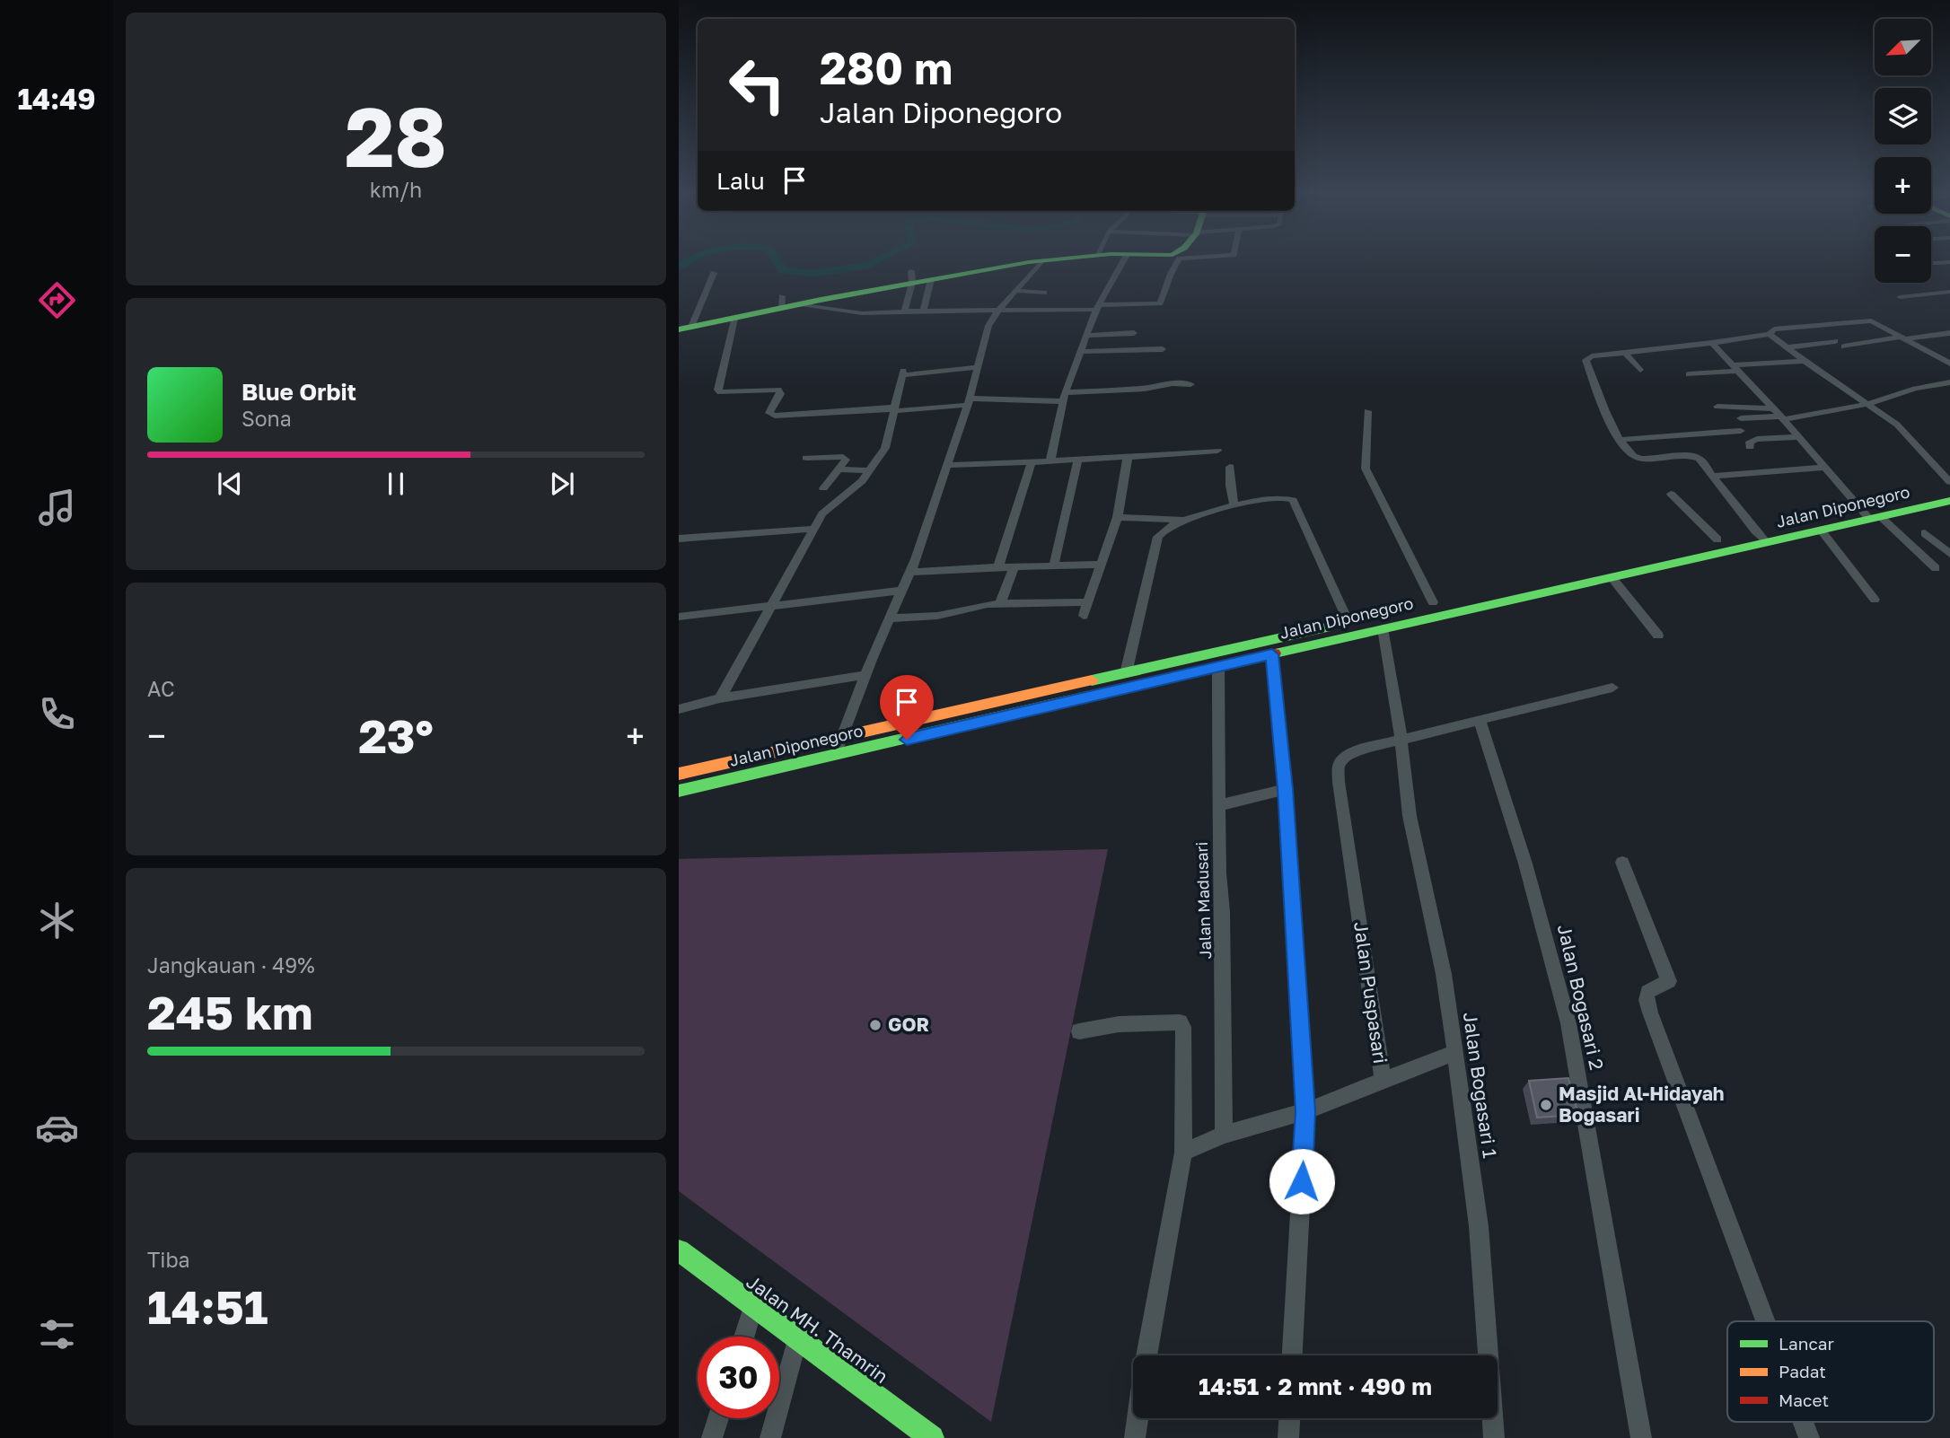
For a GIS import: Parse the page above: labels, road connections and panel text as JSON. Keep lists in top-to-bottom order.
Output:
{
  "streets": {
    "main road": ["Jalan Diponegoro", "Jalan MH. Thamrin"],
    "street": [
      "Jalan Madusari",
      "Jalan Puspasari",
      "Jalan Bogasari 2",
      "Jalan Bogasari 1"
    ]
  },
  "crossings": [
    ["Jalan Diponegoro", "Jalan Madusari"],
    ["Jalan Diponegoro", "Jalan Bogasari 1"],
    ["Jalan Madusari", "Jalan Puspasari"],
    ["Jalan Puspasari", "Jalan Bogasari 1"]
  ],
  "places": ["GOR", "Masjid Al-Hidayah Bogasari"],
  "legend": ["Lancar", "Padat", "Macet"],
  "north": "bottom left",
  "page": {
    "tabs": "14:49",
    "tile": [
      ["28", "km/h"],
      "AC",
      ["Jangkauan · 49%", "245 km"],
      ["Tiba", "14:51"]
    ],
    "map_buttons": ["+", "−"],
    "turn": ["280 m", "Jalan Diponegoro"],
    "then": "Lalu",
    "song": ["Blue Orbit", "Sona"],
    "heat": ["−", "23°", "+"],
    "limit": "30",
    "trip": "14:51 · 2 mnt · 490 m"
  }
}
